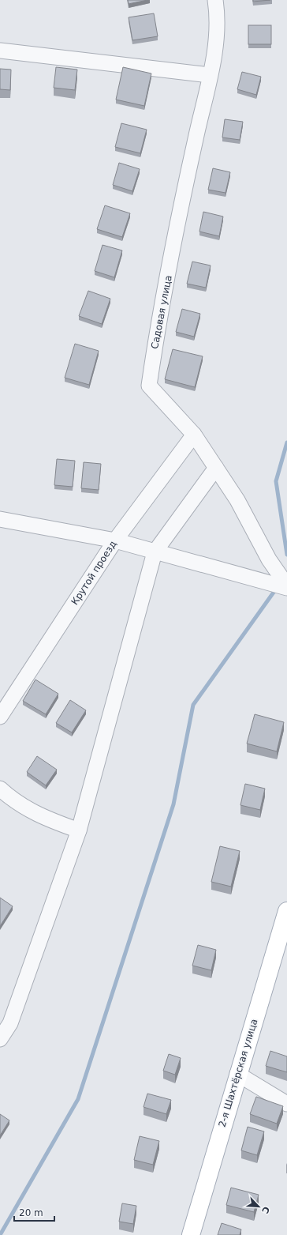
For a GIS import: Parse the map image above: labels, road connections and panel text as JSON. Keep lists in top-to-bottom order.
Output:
{
  "streets": {
    "main road": ["2-я Шахтёрская улица"],
    "street": ["Садовая улица", "Крутой проезд"]
  },
  "crossings": [
    ["Садовая улица", "Крутой проезд"]
  ],
  "scale_bar": "20 m",
  "north": "bottom right"
}
